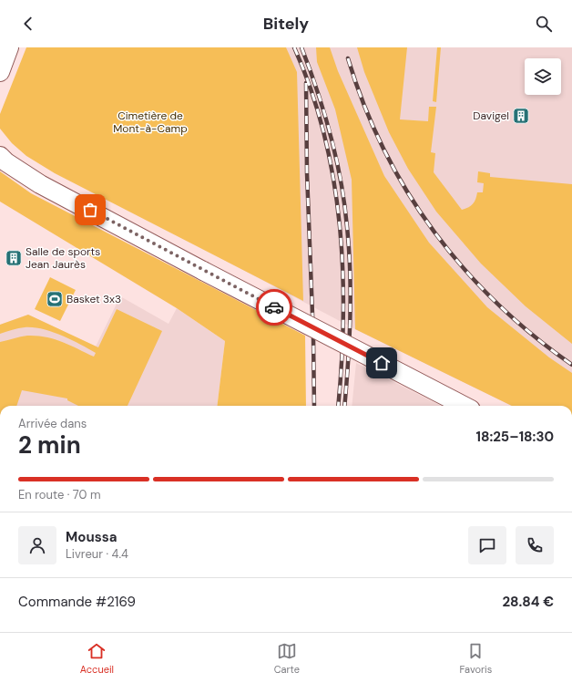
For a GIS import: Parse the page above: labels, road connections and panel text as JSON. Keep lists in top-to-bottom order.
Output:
{
  "parks": ["Cimetière de Mont-à-Camp"],
  "places": {
    "building": ["Davigel", "Salle de sports Jean Jaurès"],
    "sports": ["Basket 3x3"]
  },
  "page": {
    "header": "Bitely",
    "heading": ["2 min", "Arrivée dans", "18:25–18:30"],
    "panel": [
      "Moussa",
      "Livreur · 4.4",
      "Commande #2169",
      "28.84 €"
    ],
    "bar": "En route · 70 m",
    "tabs": ["Accueil", "Carte", "Favoris"]
  }
}
